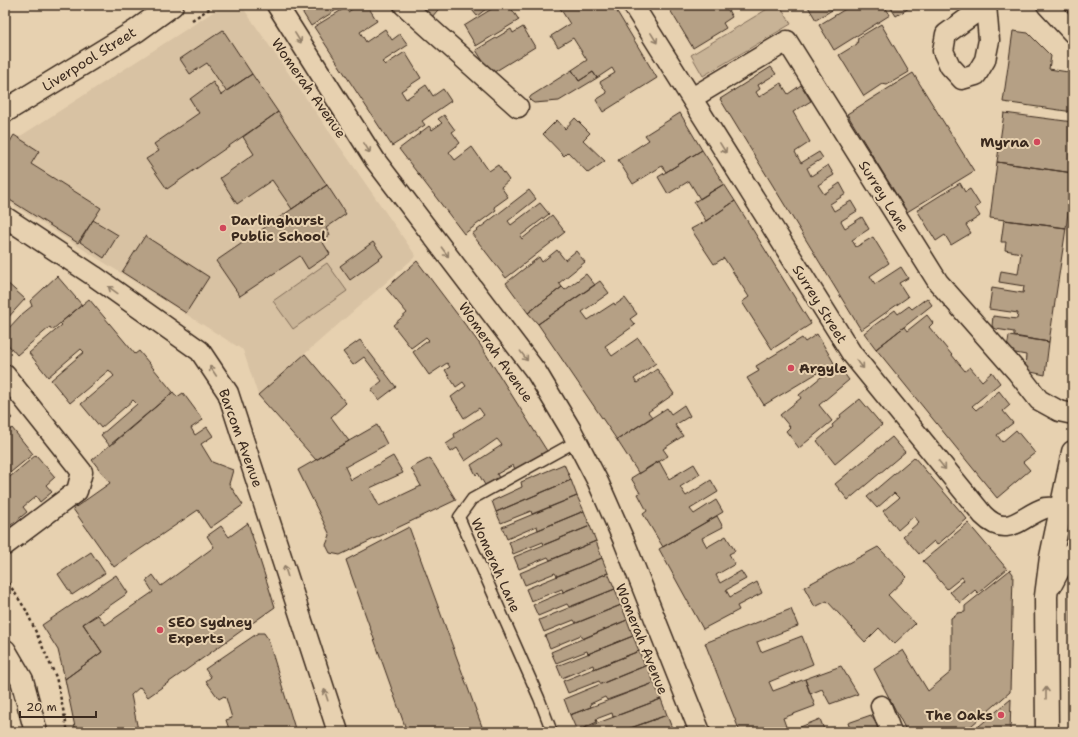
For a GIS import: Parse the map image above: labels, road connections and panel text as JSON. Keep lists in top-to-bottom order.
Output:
{
  "streets": {
    "main road": ["Liverpool Street"],
    "street": [
      "Womerah Avenue",
      "Surrey Lane",
      "Surrey Street",
      "Barcom Avenue"
    ],
    "lane": ["Womerah Lane"]
  },
  "crossings": [
    ["Womerah Avenue", "Womerah Lane"],
    ["Surrey Lane", "Surrey Street"]
  ],
  "one_way": ["Womerah Avenue", "Surrey Street", "Barcom Avenue"],
  "places": [
    "Myrna",
    "Darlinghurst Public School",
    "Argyle",
    "SEO Sydney Experts",
    "The Oaks"
  ],
  "scale_bar": "20 m"
}
